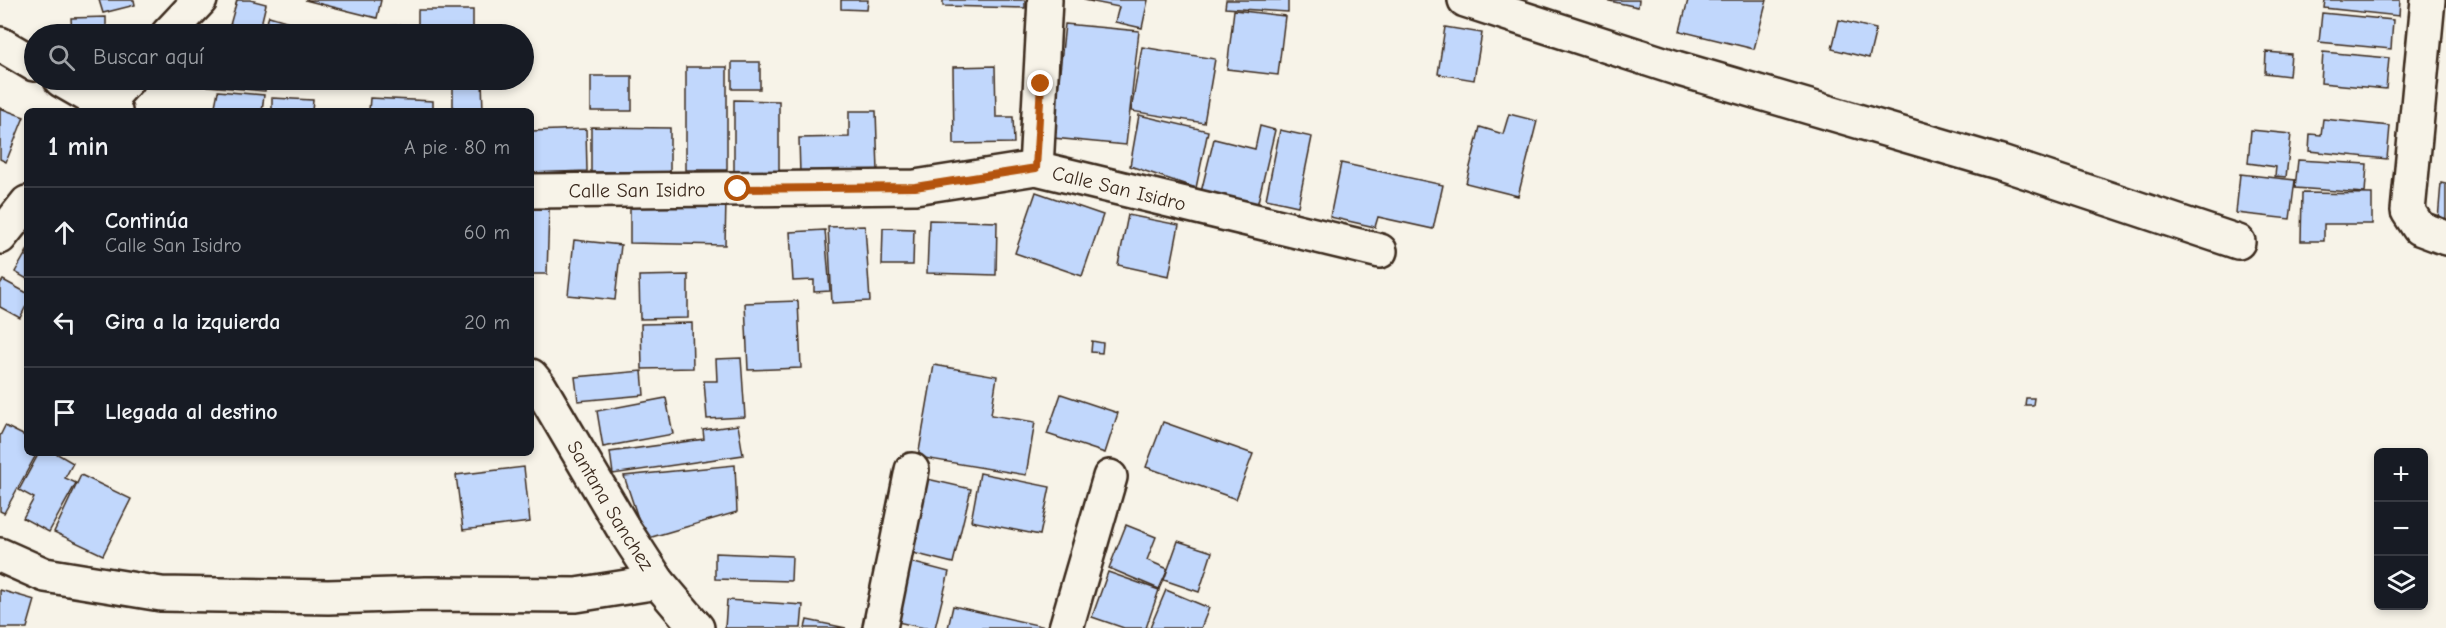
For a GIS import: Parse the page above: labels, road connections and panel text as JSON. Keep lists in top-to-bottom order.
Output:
{
  "streets": {
    "street": ["Calle San Isidro", "Santana Sanchez"]
  },
  "page": {
    "search": "Buscar aquí",
    "heading": ["1 min", "A pie · 80 m"],
    "list": [
      ["Continúa", "Calle San Isidro", "60 m"],
      ["Gira a la izquierda", "20 m"],
      "Llegada al destino"
    ],
    "map_buttons": ["+", "−"]
  }
}
